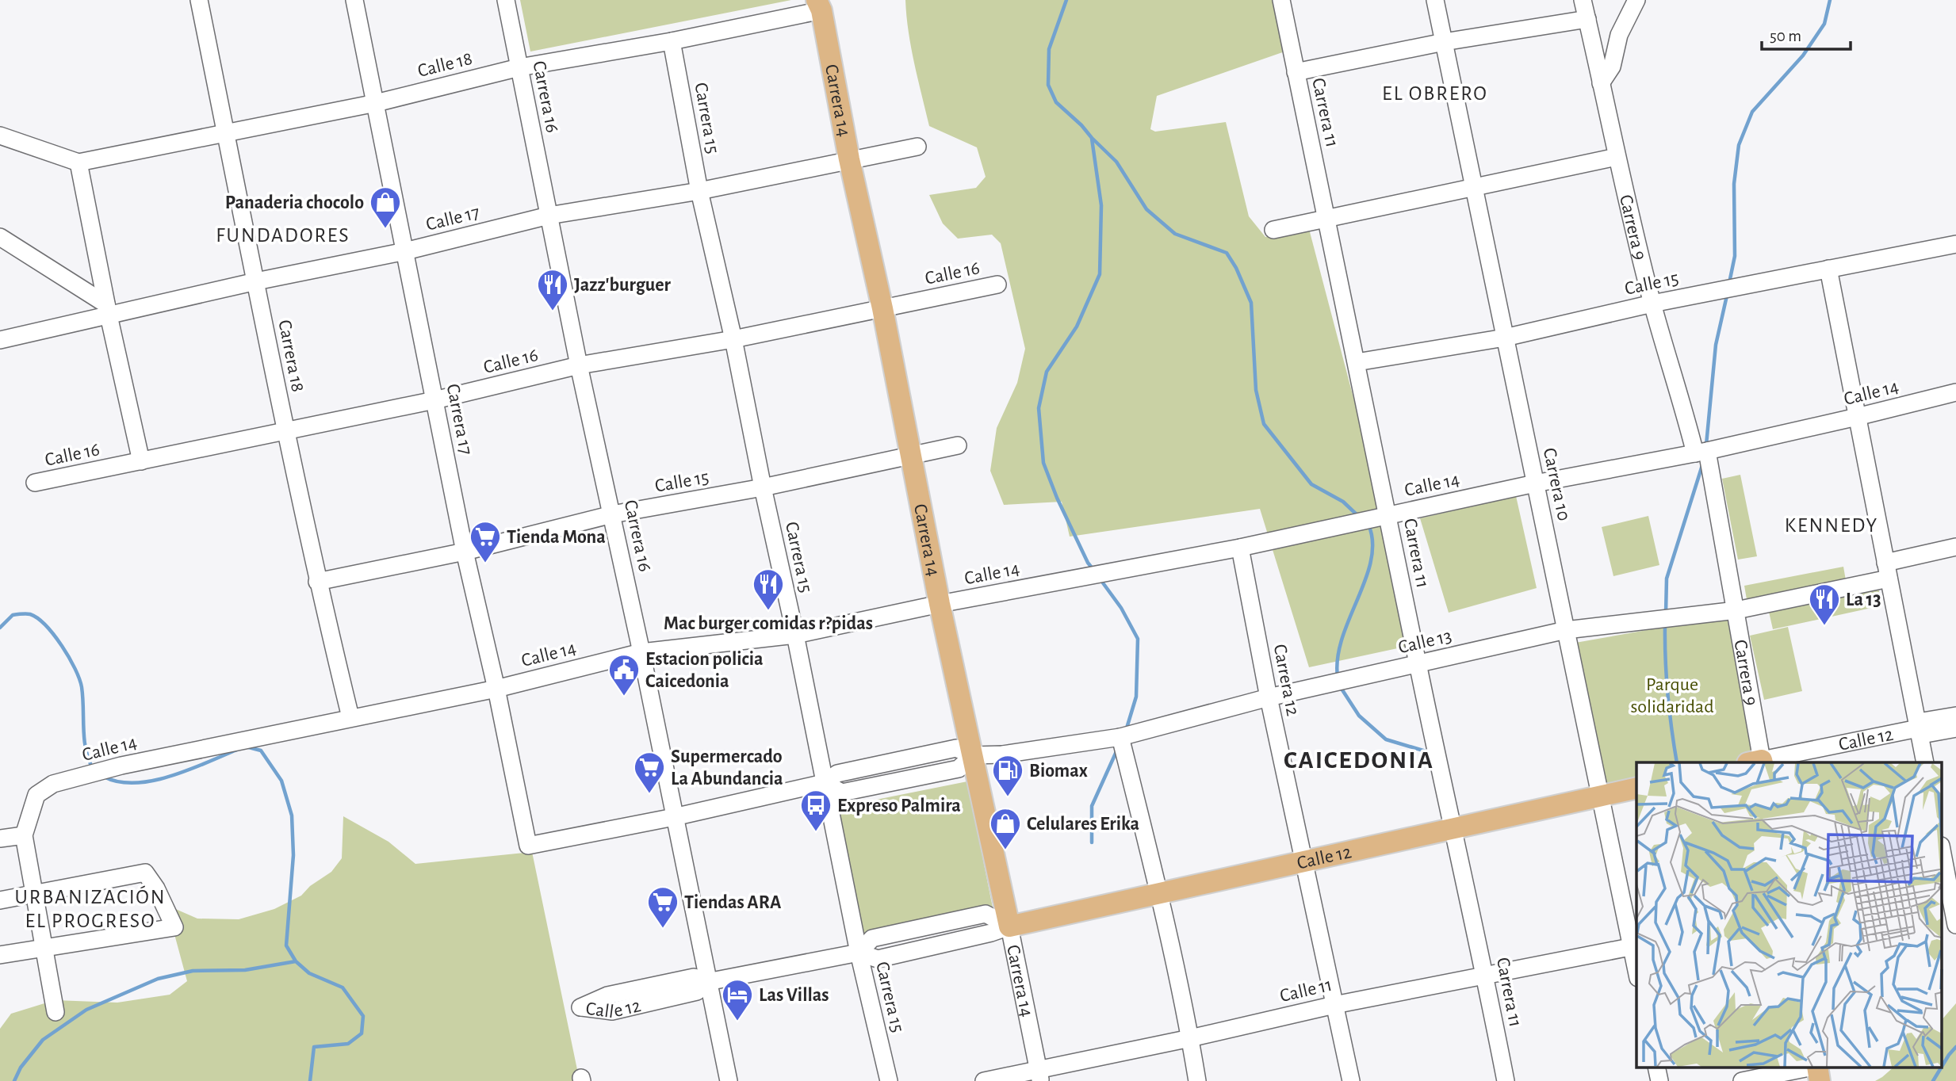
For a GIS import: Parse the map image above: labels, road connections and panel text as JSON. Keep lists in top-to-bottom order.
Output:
{
  "streets": {
    "main road": ["Carrera 14", "Calle 12"],
    "street": [
      "Calle 18",
      "Carrera 16",
      "Carrera 11",
      "Carrera 15",
      "Calle 17",
      "Carrera 9",
      "Calle 16",
      "Calle 15",
      "Carrera 18",
      "Calle 14",
      "Carrera 17",
      "Carrera 10",
      "Calle 13",
      "Carrera 12",
      "Calle 11"
    ]
  },
  "crossings": [
    ["Calle 18", "Carrera 16"],
    ["Calle 18", "Carrera 14"],
    ["Calle 18", "Carrera 15"],
    ["Calle 18", "Carrera 18"],
    ["Calle 18", "Carrera 17"],
    ["Carrera 16", "Calle 17"],
    ["Carrera 16", "Calle 16"],
    ["Carrera 16", "Calle 15"],
    ["Carrera 16", "Calle 14"],
    ["Carrera 16", "Calle 13"],
    ["Carrera 16", "Calle 12"],
    ["Carrera 14", "Calle 17"],
    ["Carrera 14", "Calle 16"],
    ["Carrera 14", "Calle 15"],
    ["Carrera 14", "Calle 14"],
    ["Carrera 14", "Calle 13"],
    ["Carrera 14", "Calle 12"],
    ["Carrera 14", "Calle 11"],
    ["Carrera 11", "Calle 15"],
    ["Carrera 11", "Calle 14"],
    ["Carrera 11", "Calle 13"],
    ["Carrera 11", "Calle 12"],
    ["Carrera 11", "Calle 11"],
    ["Carrera 15", "Calle 17"],
    ["Carrera 15", "Calle 16"],
    ["Carrera 15", "Calle 15"],
    ["Carrera 15", "Calle 14"],
    ["Carrera 15", "Calle 13"],
    ["Carrera 15", "Calle 12"],
    ["Calle 17", "Carrera 18"],
    ["Calle 17", "Carrera 17"],
    ["Carrera 9", "Calle 15"],
    ["Carrera 9", "Calle 14"],
    ["Carrera 9", "Calle 13"],
    ["Carrera 9", "Calle 12"],
    ["Calle 16", "Carrera 18"],
    ["Calle 16", "Carrera 17"],
    ["Calle 15", "Carrera 18"],
    ["Calle 15", "Carrera 17"],
    ["Calle 15", "Carrera 10"],
    ["Carrera 18", "Calle 14"],
    ["Calle 14", "Carrera 17"],
    ["Calle 14", "Carrera 10"],
    ["Calle 14", "Carrera 12"],
    ["Carrera 17", "Calle 13"],
    ["Carrera 10", "Calle 13"],
    ["Carrera 10", "Calle 12"],
    ["Carrera 10", "Calle 11"],
    ["Calle 13", "Carrera 12"],
    ["Carrera 12", "Calle 12"],
    ["Carrera 12", "Calle 11"]
  ],
  "districts": [
    "EL OBRERO",
    "FUNDADORES",
    "KENNEDY",
    "CAICEDONIA",
    "URBANIZACIÓN EL PROGRESO"
  ],
  "parks": ["Parque solidaridad"],
  "places": {
    "shop": ["Panaderia chocolo", "Celulares Erika"],
    "restaurant": ["Jazz'burguer", "Mac burger comidas r?pidas", "La 13"],
    "supermarket": ["Tienda Mona", "Supermercado La Abundancia", "Tiendas ARA"],
    "public building": ["Estacion policia Caicedonia"],
    "fuel station": ["Biomax"],
    "bus stop": ["Expreso Palmira"],
    "hotel": ["Las Villas"]
  },
  "scale_bar": "50 m"
}
